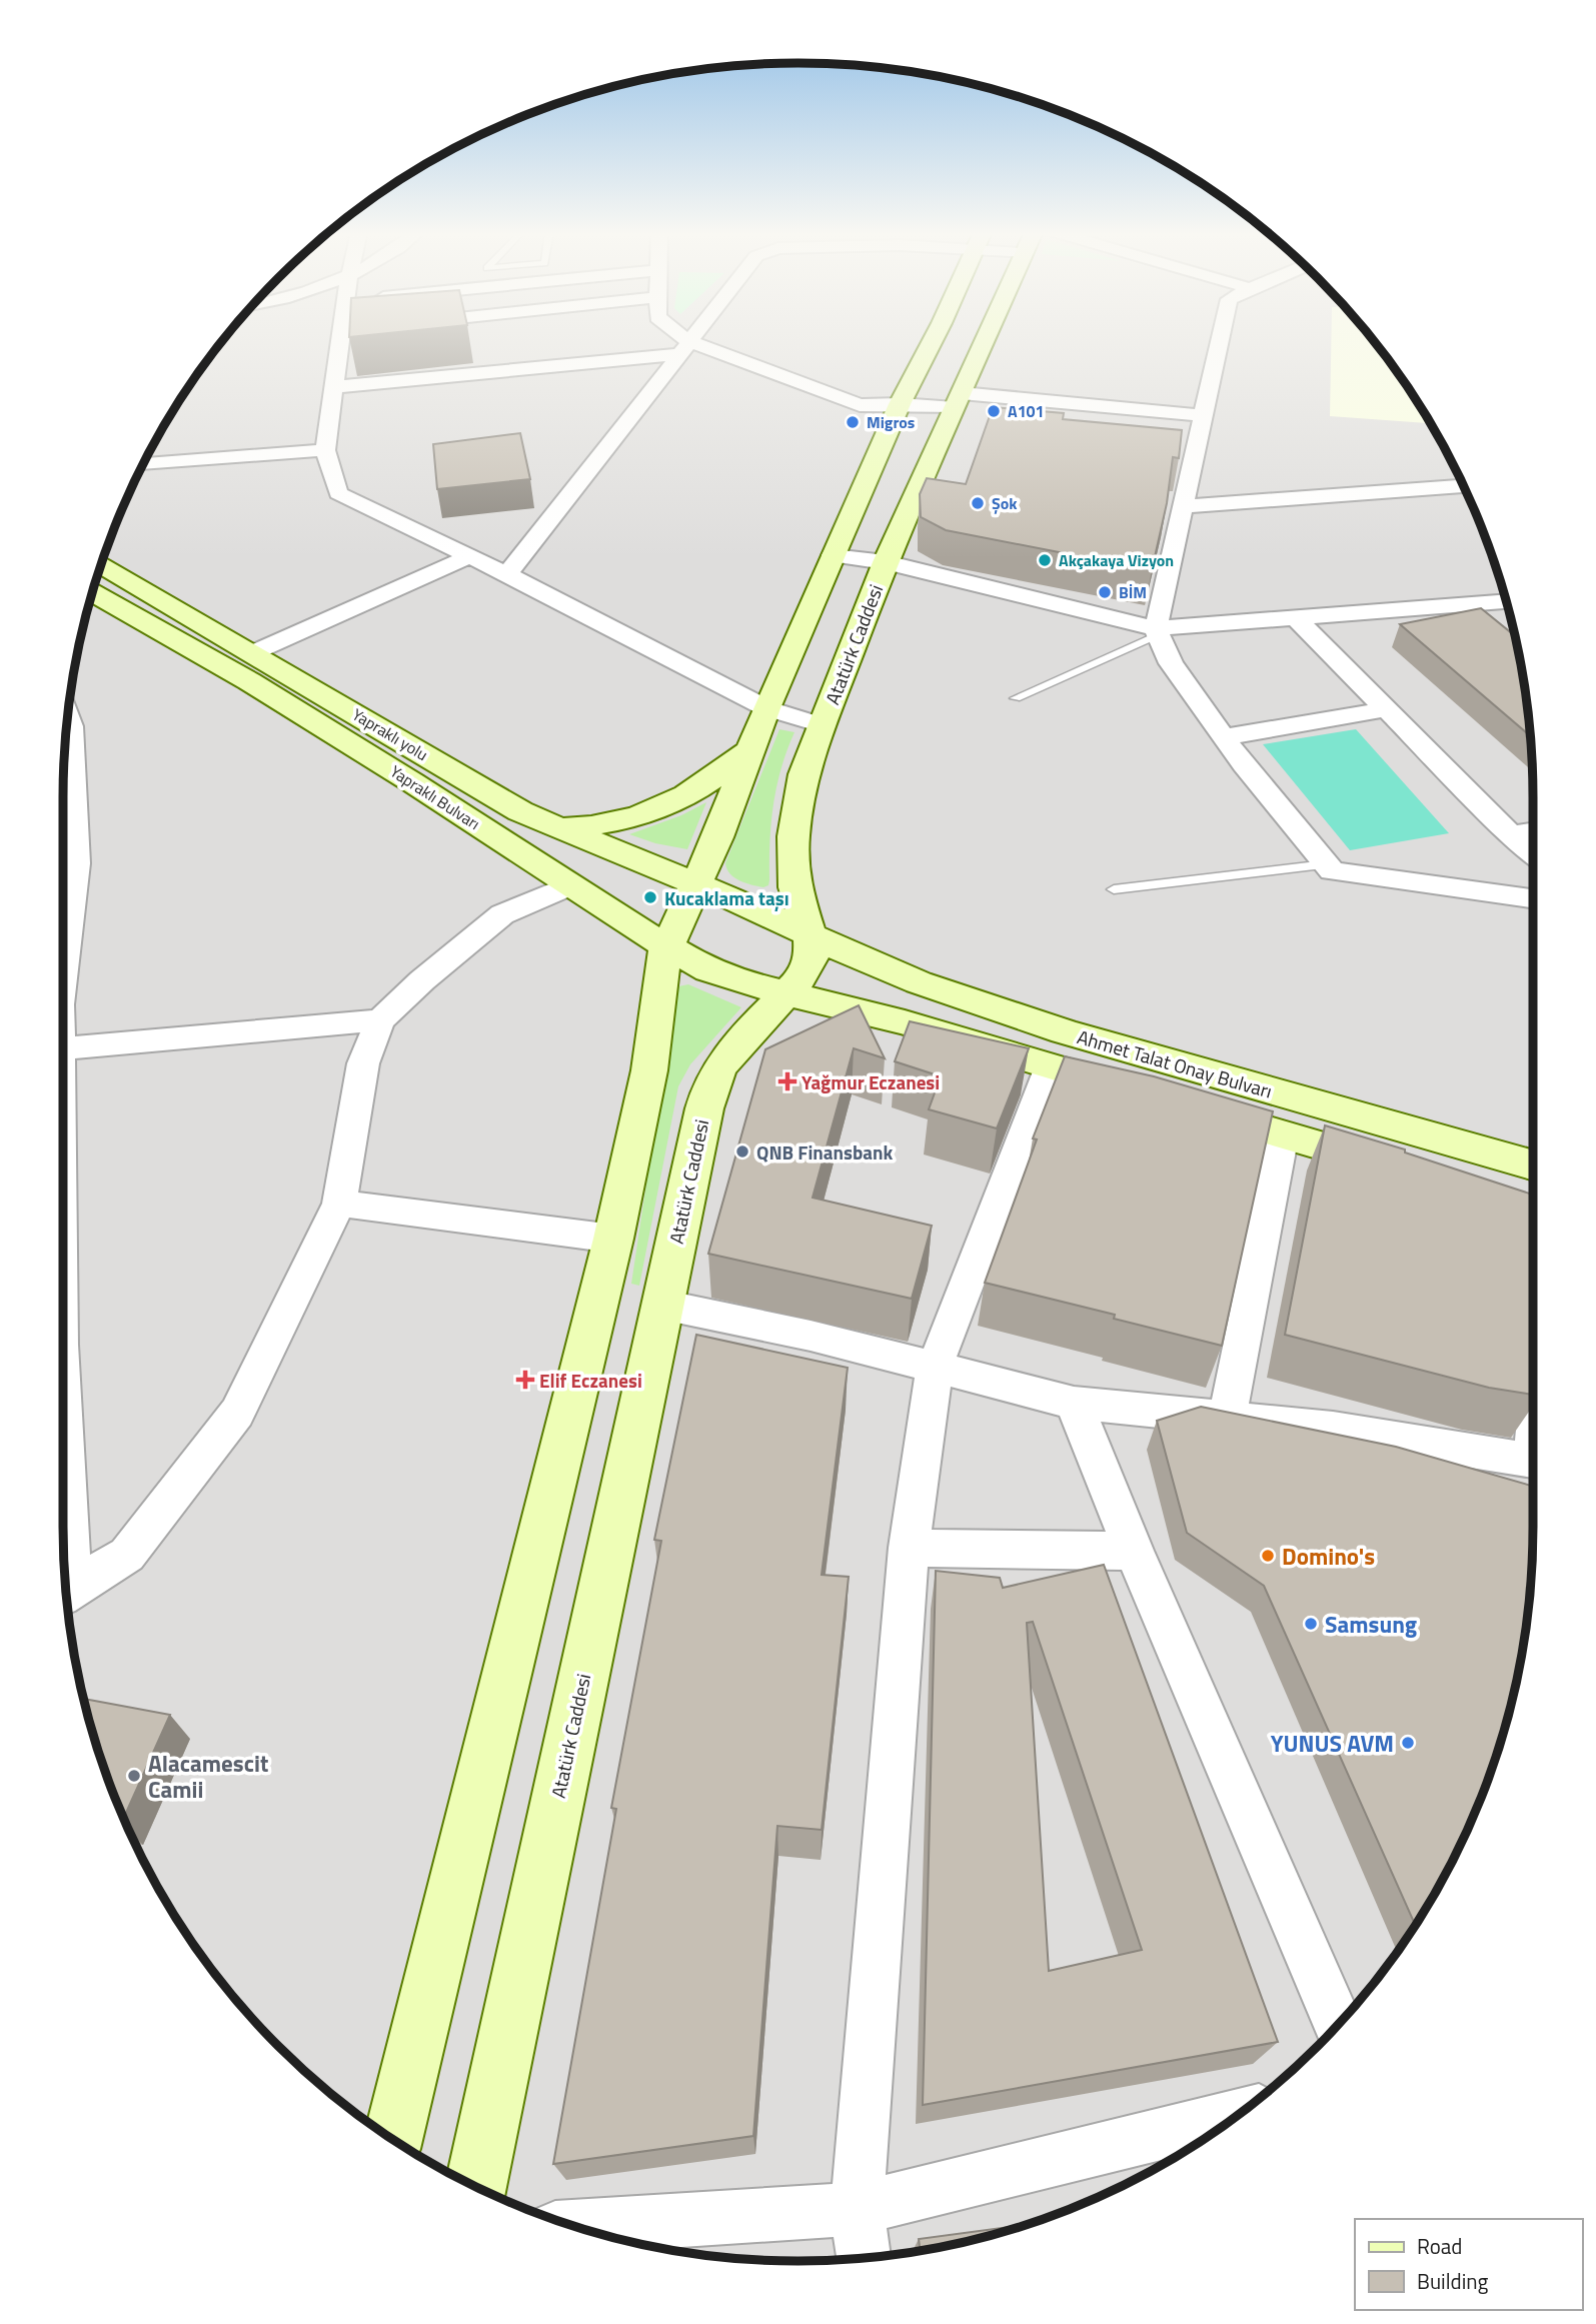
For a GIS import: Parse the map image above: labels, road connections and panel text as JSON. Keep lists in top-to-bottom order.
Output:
{
  "streets": {
    "main road": [
      "Atatürk Caddesi",
      "Yapraklı yolu",
      "Yapraklı Bulvarı",
      "Ahmet Talat Onay Bulvarı"
    ]
  },
  "crossings": [
    ["Atatürk Caddesi", "Yapraklı Bulvarı"],
    ["Atatürk Caddesi", "Ahmet Talat Onay Bulvarı"],
    ["Yapraklı Bulvarı", "Ahmet Talat Onay Bulvarı"]
  ],
  "places": {
    "other": [
      "A101",
      "Migros",
      "Şok",
      "Akçakaya Vizyon",
      "BİM",
      "Kucaklama taşı",
      "QNB Finansbank",
      "Domino's",
      "Samsung",
      "YUNUS AVM",
      "Alacamescit Camii"
    ],
    "health": ["Yağmur Eczanesi", "Elif Eczanesi"]
  },
  "legend": ["Road", "Building"]
}
